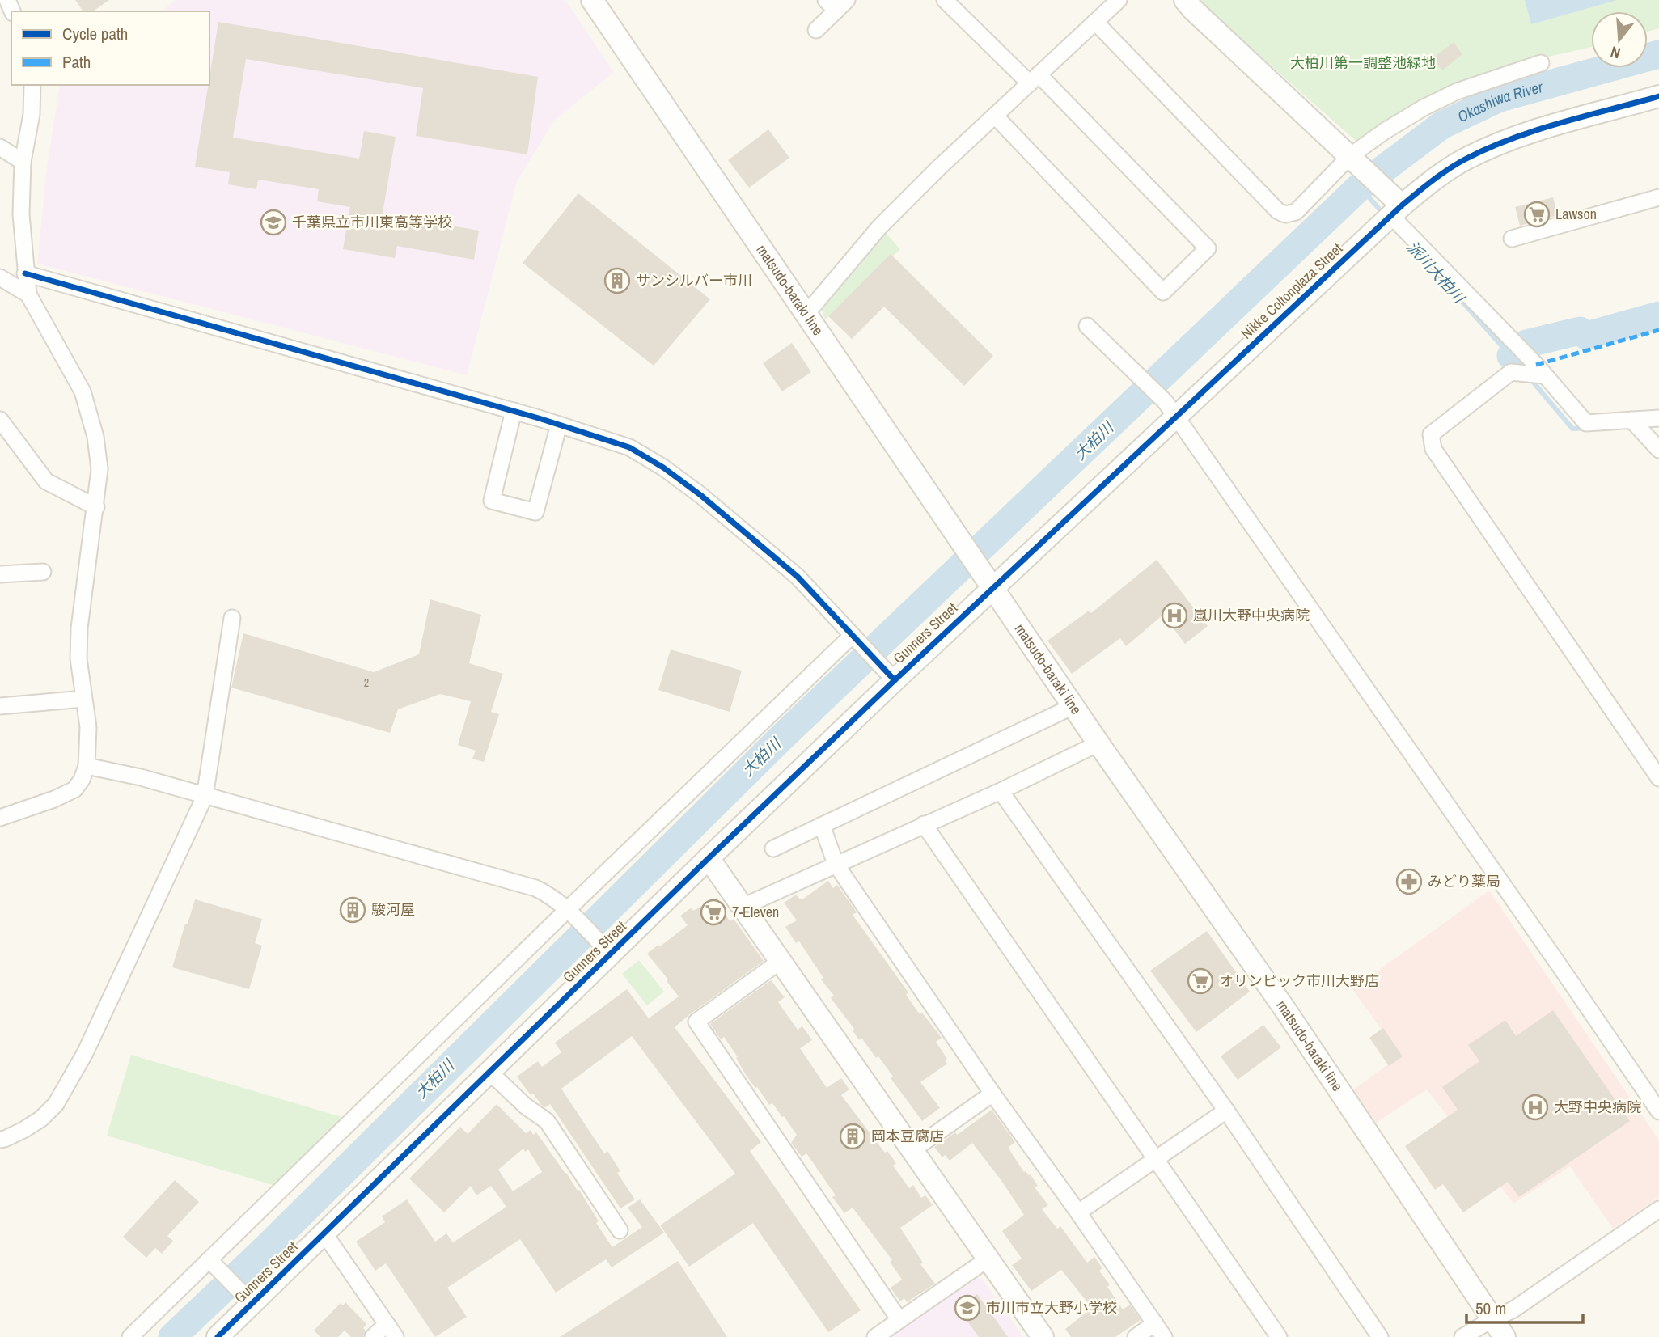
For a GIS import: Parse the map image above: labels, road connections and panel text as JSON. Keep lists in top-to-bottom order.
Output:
{
  "streets": {
    "street": ["matsudo-baraki line", "Nikke Coltonplaza Street", "Gunners Street"]
  },
  "crossings": [
    ["matsudo-baraki line", "Nikke Coltonplaza Street"],
    ["matsudo-baraki line", "Gunners Street"],
    ["Nikke Coltonplaza Street", "Gunners Street"]
  ],
  "water": ["Okashiwa River", "派川大柏川", "大柏川"],
  "parks": ["大柏川第一調整池緑地"],
  "places": {
    "supermarket": ["Lawson", "7-Eleven", "オリンピック市川大野店"],
    "school or university": ["千葉県立市川東高等学校", "市川市立大野小学校"],
    "building": ["サンシルバー市川", "駿河屋", "岡本豆腐店"],
    "hospital": ["嵐川大野中央病院", "大野中央病院"],
    "pharmacy": ["みどり薬局"]
  },
  "house_numbers": ["2"],
  "legend": ["Cycle path", "Path"],
  "scale_bar": "50 m",
  "north": "bottom"
}
